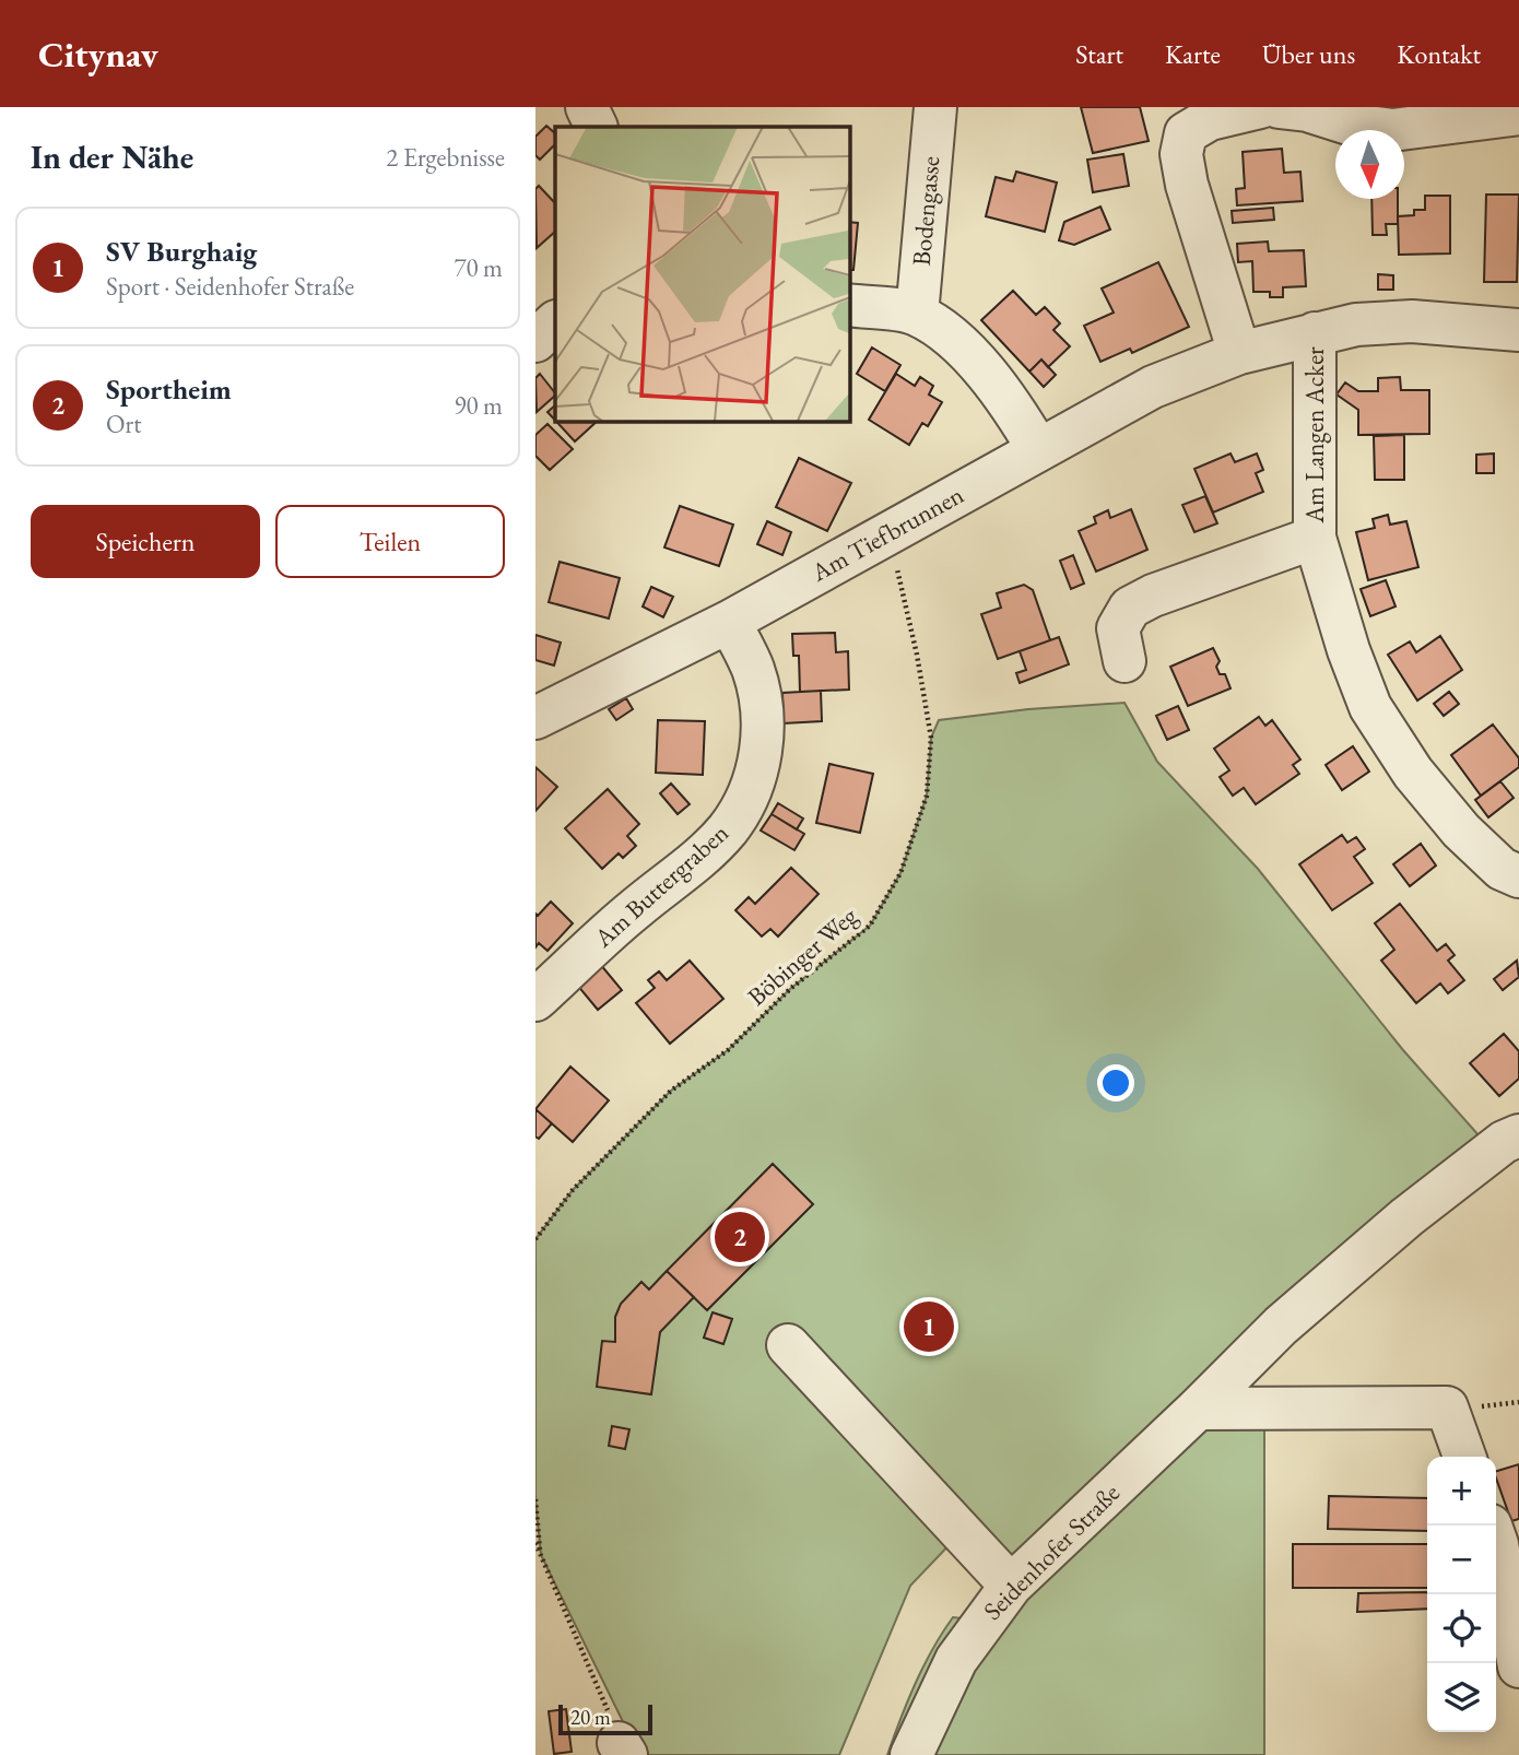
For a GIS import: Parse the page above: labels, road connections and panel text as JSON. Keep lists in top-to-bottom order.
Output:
{
  "streets": {
    "street": [
      "Bodengasse",
      "Am Langen Acker",
      "Am Tiefbrunnen",
      "Am Buttergraben",
      "Seidenhofer Straße"
    ],
    "path": ["Böbinger Weg"]
  },
  "crossings": [
    ["Am Langen Acker", "Am Tiefbrunnen"],
    ["Am Tiefbrunnen", "Am Buttergraben"],
    ["Am Tiefbrunnen", "Böbinger Weg"]
  ],
  "scale_bar": "20 m",
  "north": "bottom",
  "page": {
    "header": "Citynav",
    "nav": [
      "Start",
      "Karte",
      "Über uns",
      "Kontakt"
    ],
    "heading": ["In der Nähe", "2 Ergebnisse"],
    "list": [
      {
        "mark": "1",
        "name": "SV Burghaig",
        "note": "Sport · Seidenhofer Straße",
        "value": "70 m"
      },
      {
        "mark": "2",
        "name": "Sportheim",
        "note": "Ort",
        "value": "90 m"
      }
    ],
    "buttons": ["Speichern", "Teilen"],
    "pins": ["2", "1"],
    "map_buttons": ["+", "−"],
    "scale": "20 m"
  }
}
